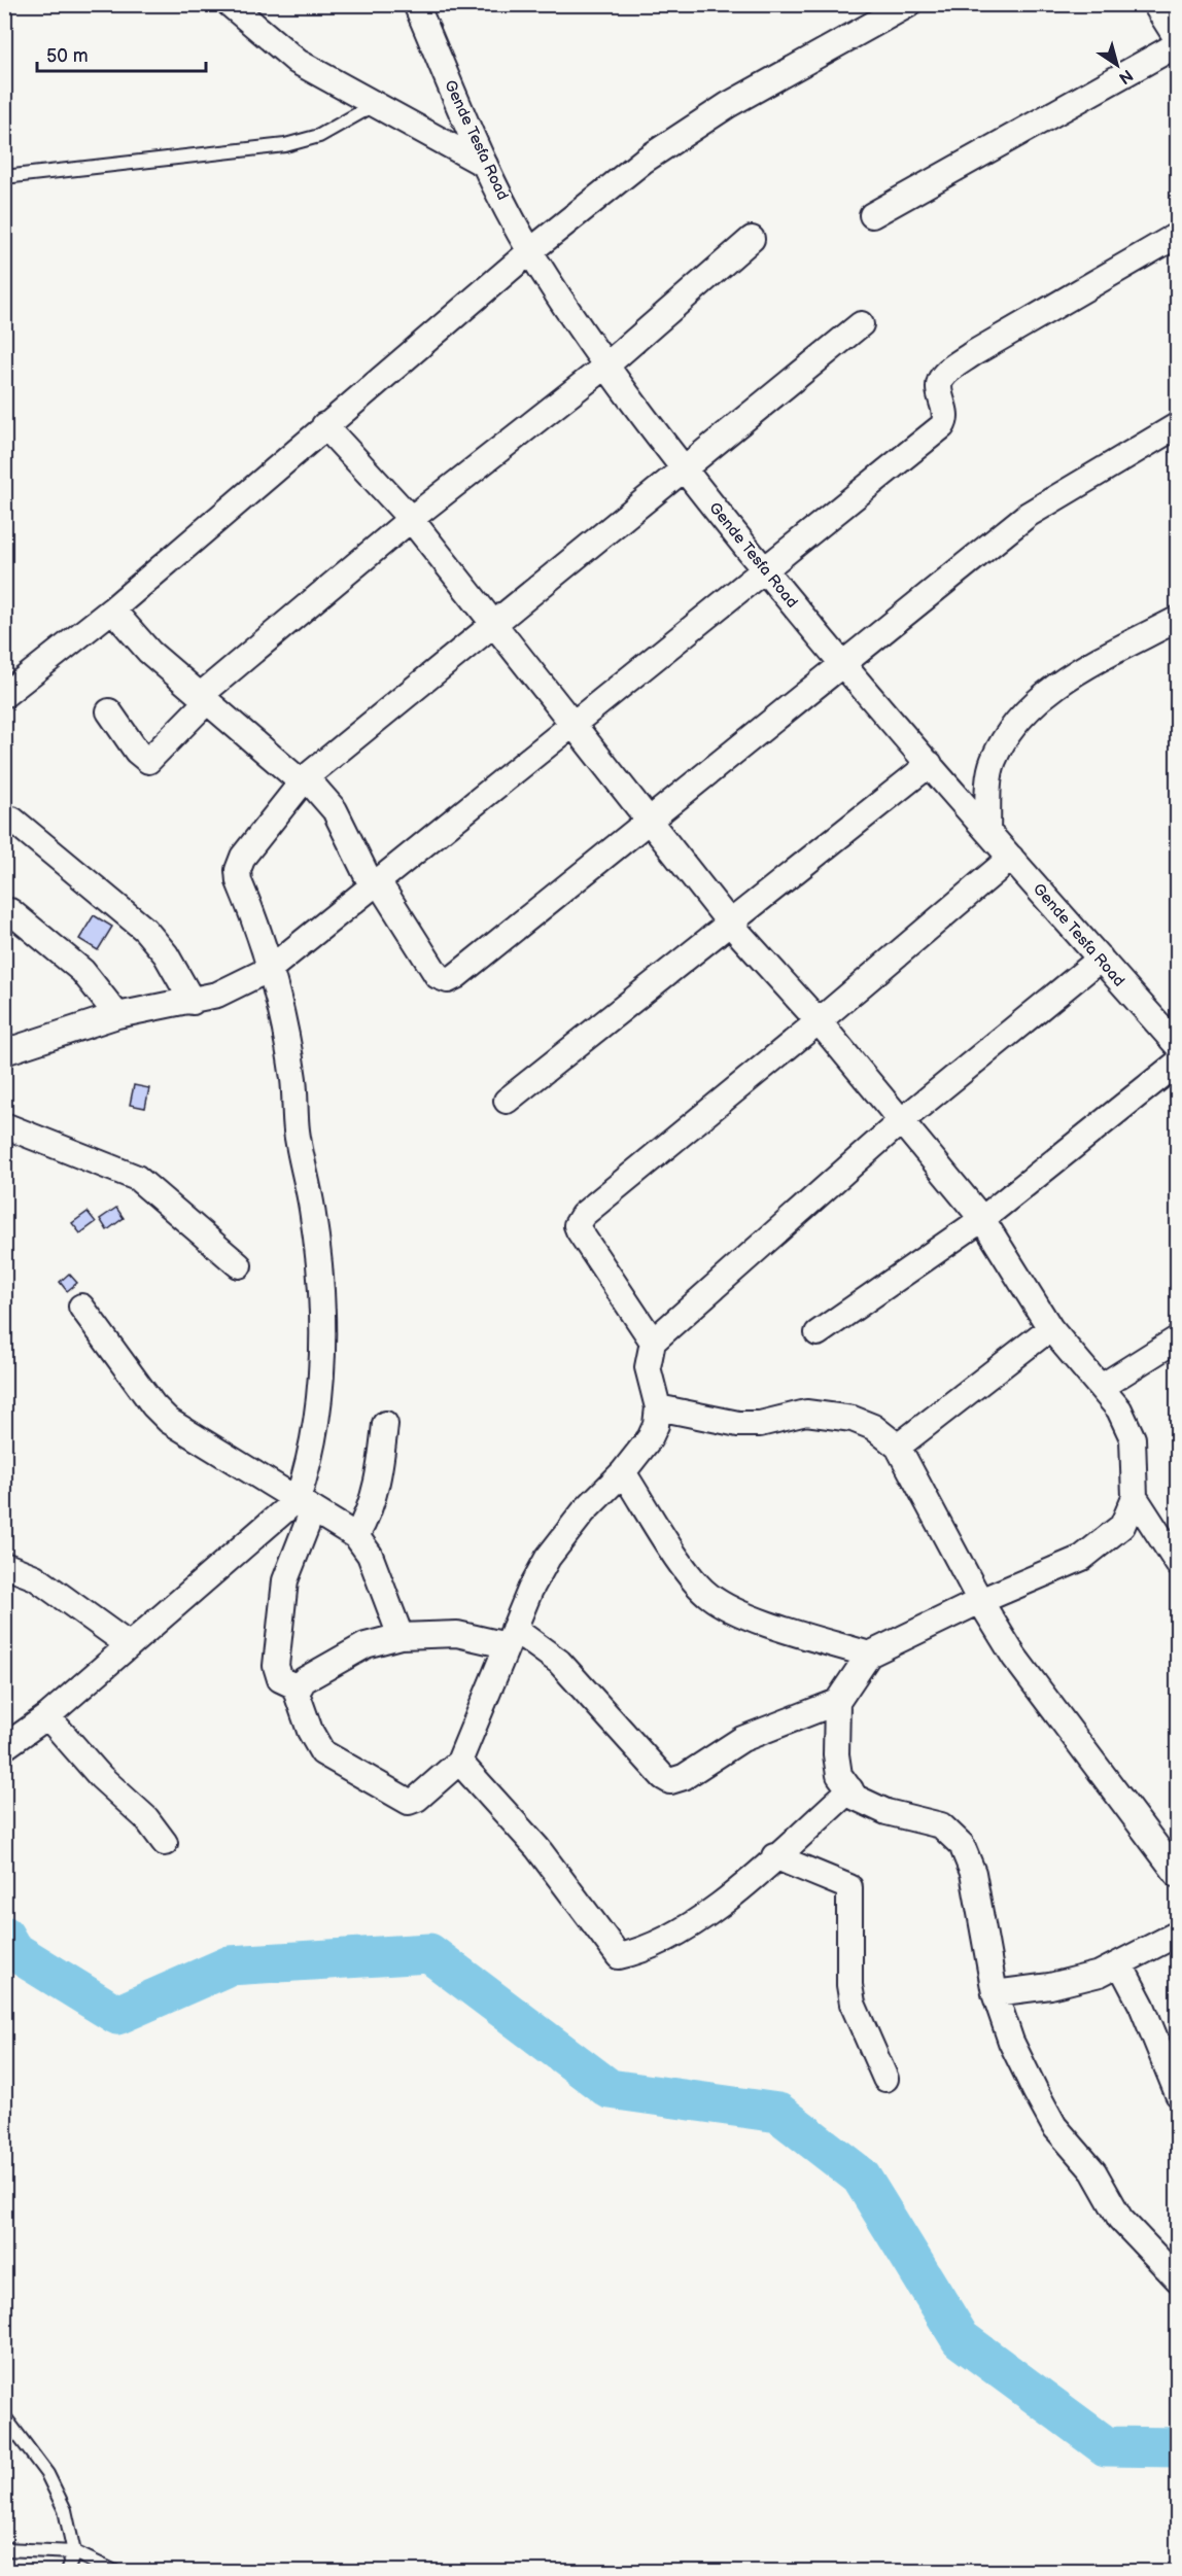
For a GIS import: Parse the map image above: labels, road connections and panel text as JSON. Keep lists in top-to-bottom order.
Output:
{
  "streets": {
    "street": ["Gende Tesfa Road"]
  },
  "scale_bar": "50 m",
  "north": "bottom right"
}
